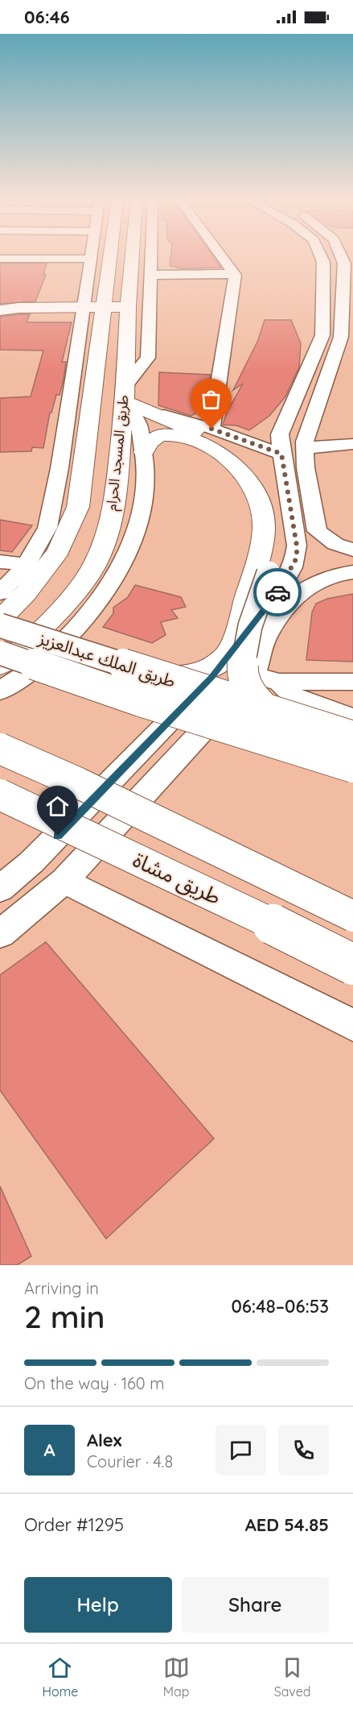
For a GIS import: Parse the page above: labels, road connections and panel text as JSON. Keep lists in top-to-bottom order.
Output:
{
  "streets": {
    "main road": ["طريق المسجد الحرام", "طريق الملك عبدالعزيز", "طريق مشاة"]
  },
  "page": {
    "status": "06:46",
    "heading": ["2 min", "Arriving in", "06:48–06:53"],
    "panel": [
      "Alex",
      "Courier · 4.8",
      "Order #1295",
      "AED 54.85"
    ],
    "bar": "On the way · 160 m",
    "round": "A",
    "buttons": ["Help", "Share"],
    "tabs": ["Home", "Map", "Saved"]
  }
}
